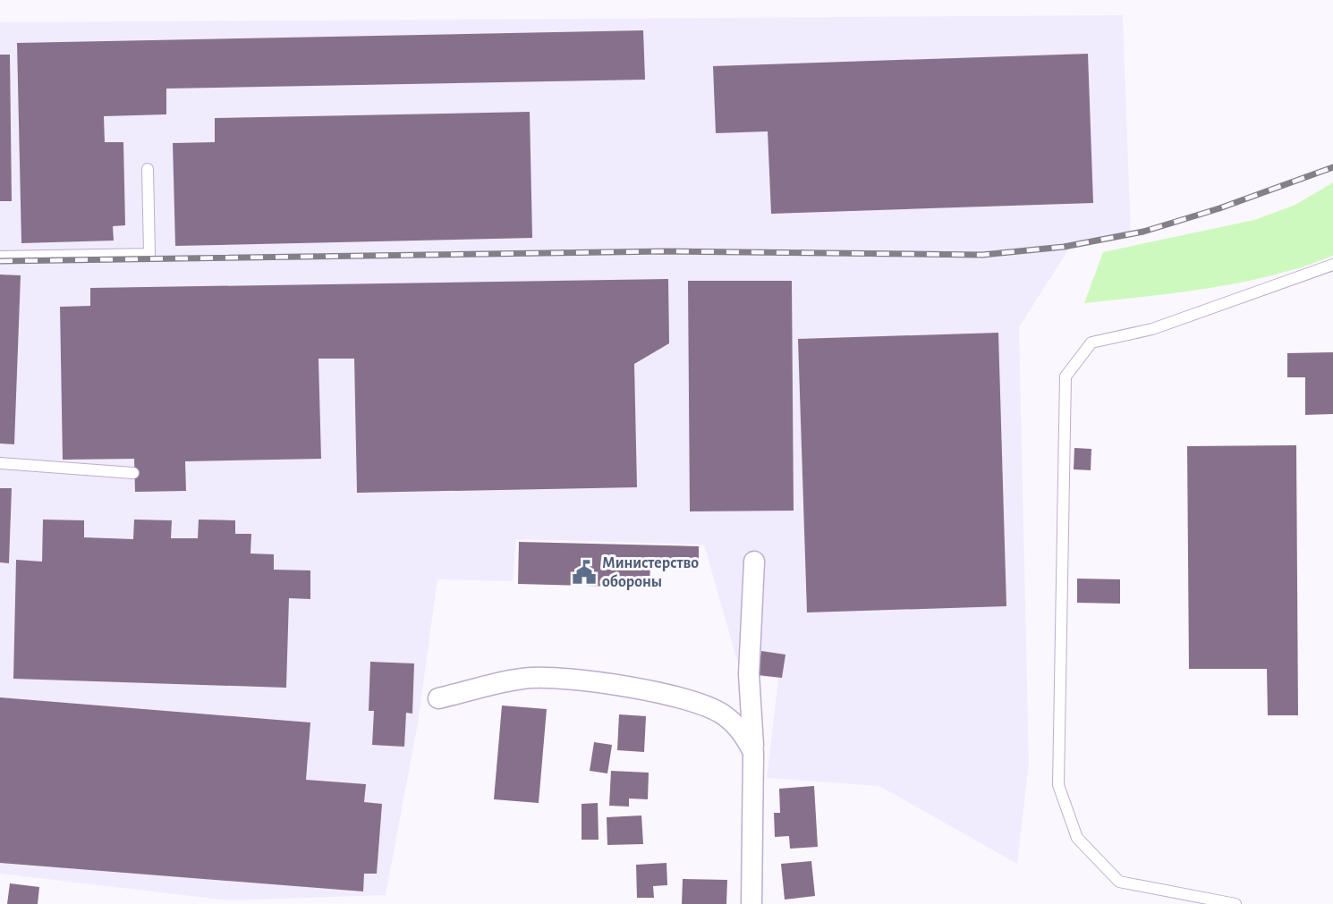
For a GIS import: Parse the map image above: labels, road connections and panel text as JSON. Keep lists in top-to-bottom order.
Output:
{
  "places": {
    "public building": ["Министерство обороны"]
  }
}
